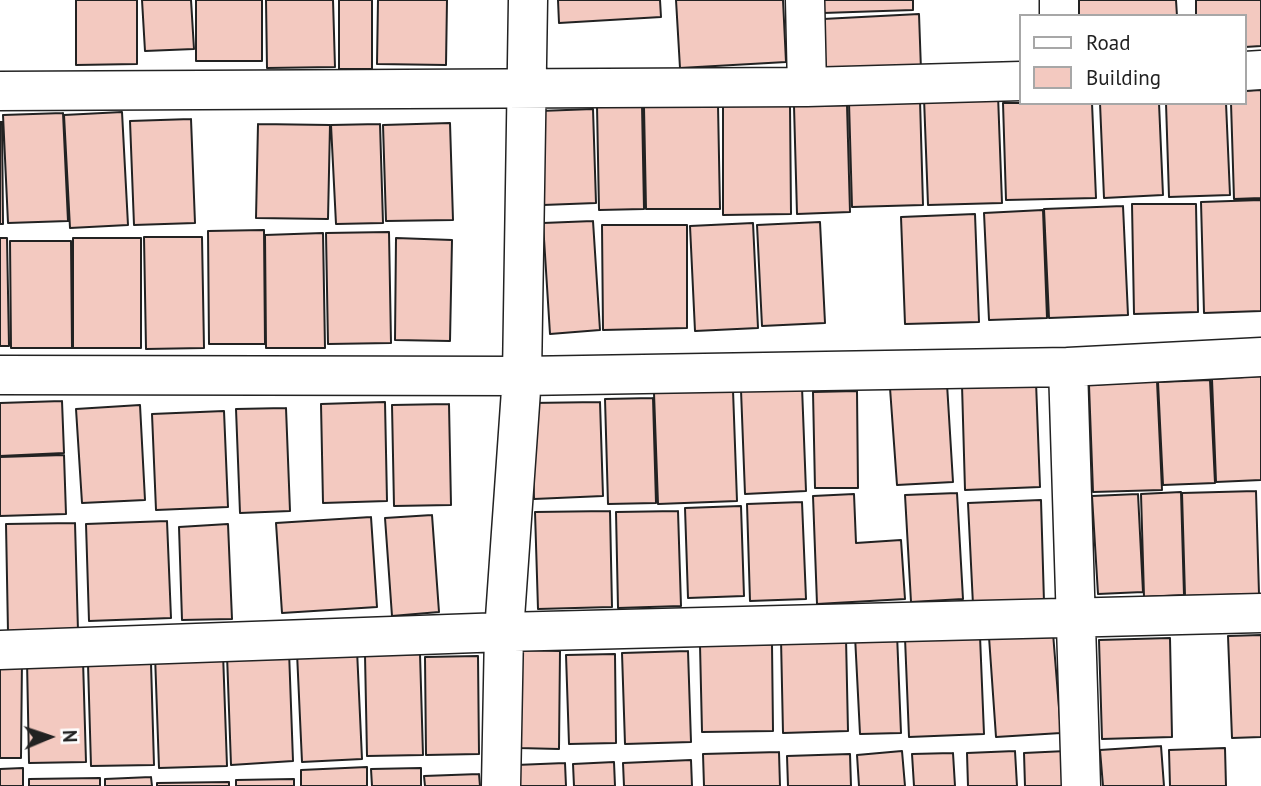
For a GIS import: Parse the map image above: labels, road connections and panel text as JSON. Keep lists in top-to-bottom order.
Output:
{
  "legend": ["Road", "Building"],
  "north": "right"
}
